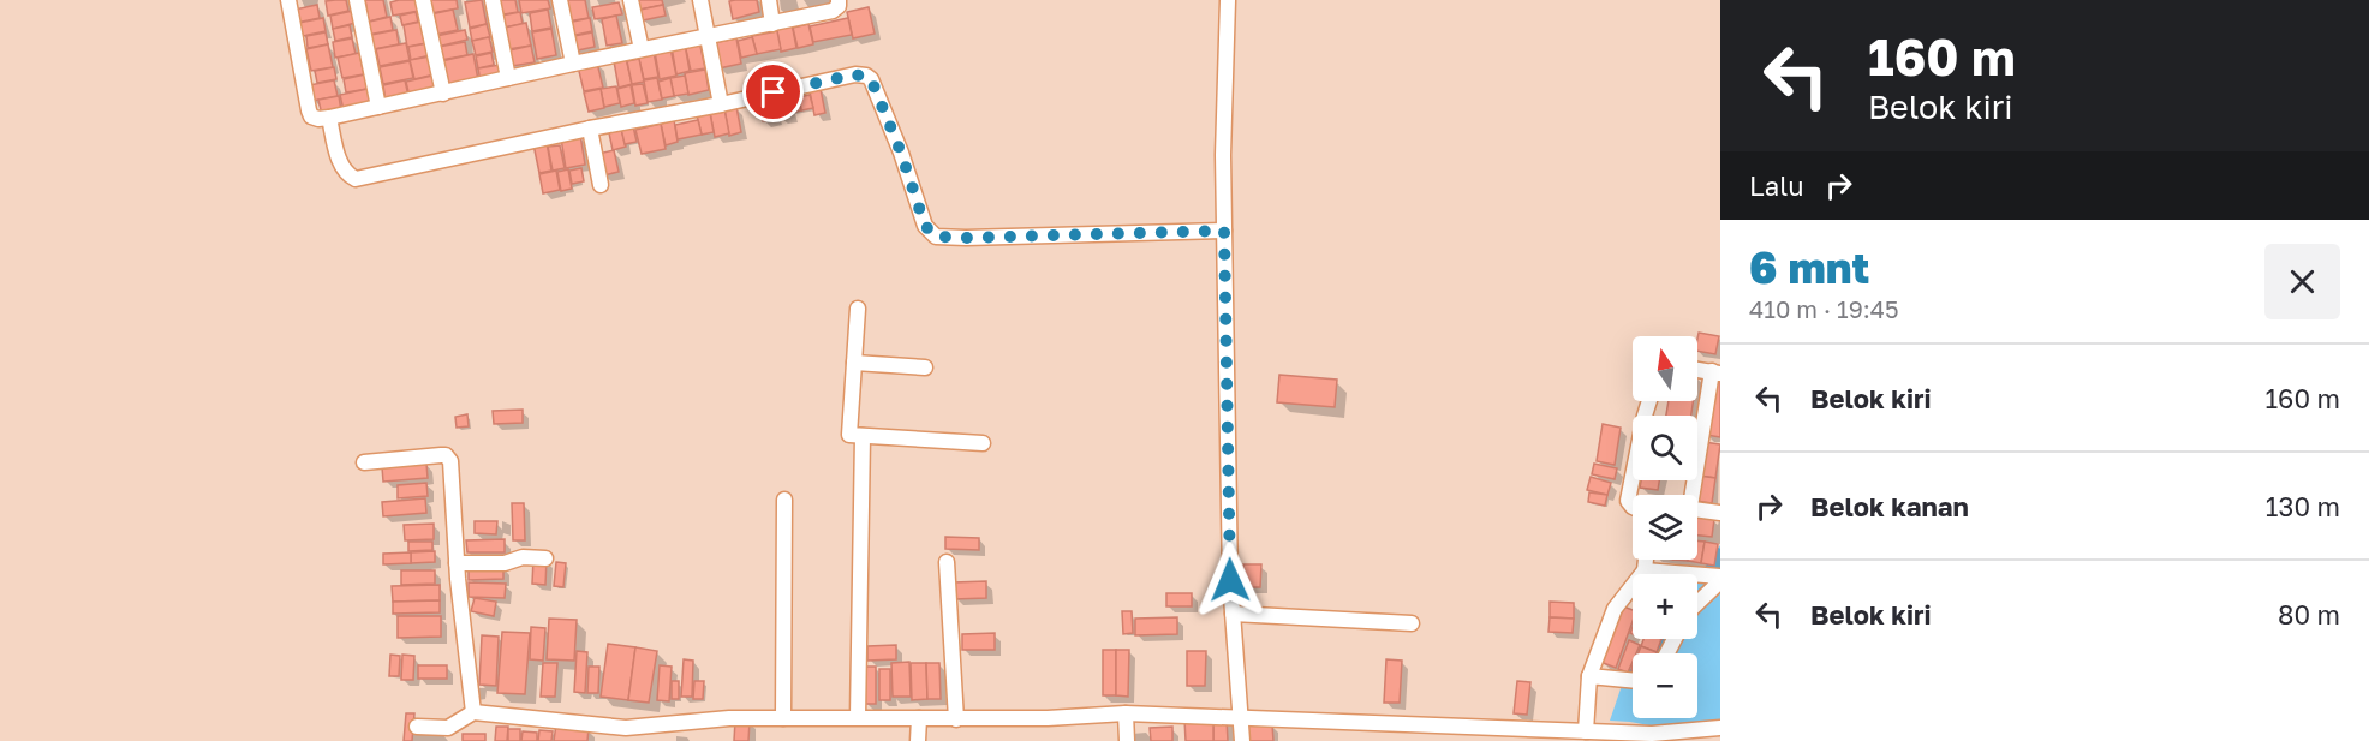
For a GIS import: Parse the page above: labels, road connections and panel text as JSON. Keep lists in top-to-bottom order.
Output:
{
  "north": "top",
  "page": {
    "turn": ["160 m", "Belok kiri"],
    "then": "Lalu",
    "heading": ["6 mnt", "410 m · 19:45"],
    "map_buttons": ["+", "−"],
    "list": [
      {
        "name": "Belok kiri",
        "value": "160 m"
      },
      {
        "name": "Belok kanan",
        "value": "130 m"
      },
      {
        "name": "Belok kiri",
        "value": "80 m"
      }
    ]
  }
}
